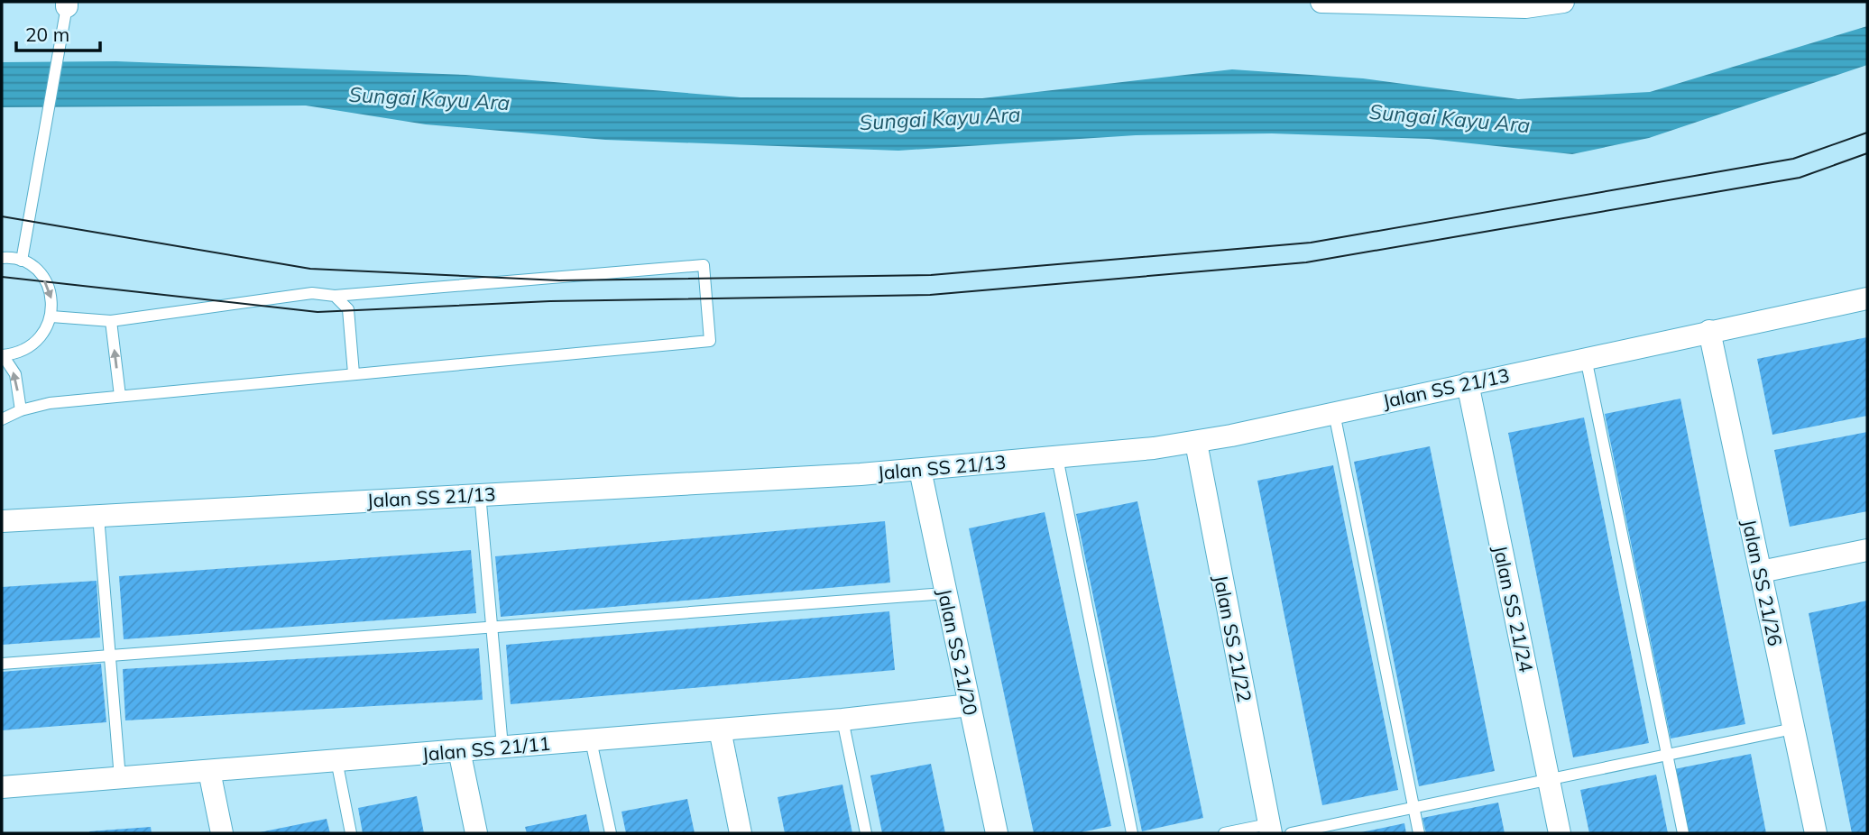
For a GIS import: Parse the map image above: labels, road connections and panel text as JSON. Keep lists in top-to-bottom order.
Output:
{
  "streets": {
    "street": [
      "Jalan SS 21/13",
      "Jalan SS 21/26",
      "Jalan SS 21/24",
      "Jalan SS 21/22",
      "Jalan SS 21/20",
      "Jalan SS 21/11"
    ]
  },
  "crossings": [
    ["Jalan SS 21/13", "Jalan SS 21/26"],
    ["Jalan SS 21/13", "Jalan SS 21/24"],
    ["Jalan SS 21/13", "Jalan SS 21/22"],
    ["Jalan SS 21/13", "Jalan SS 21/20"],
    ["Jalan SS 21/20", "Jalan SS 21/11"]
  ],
  "water": ["Sungai Kayu Ara"],
  "scale_bar": "20 m"
}
